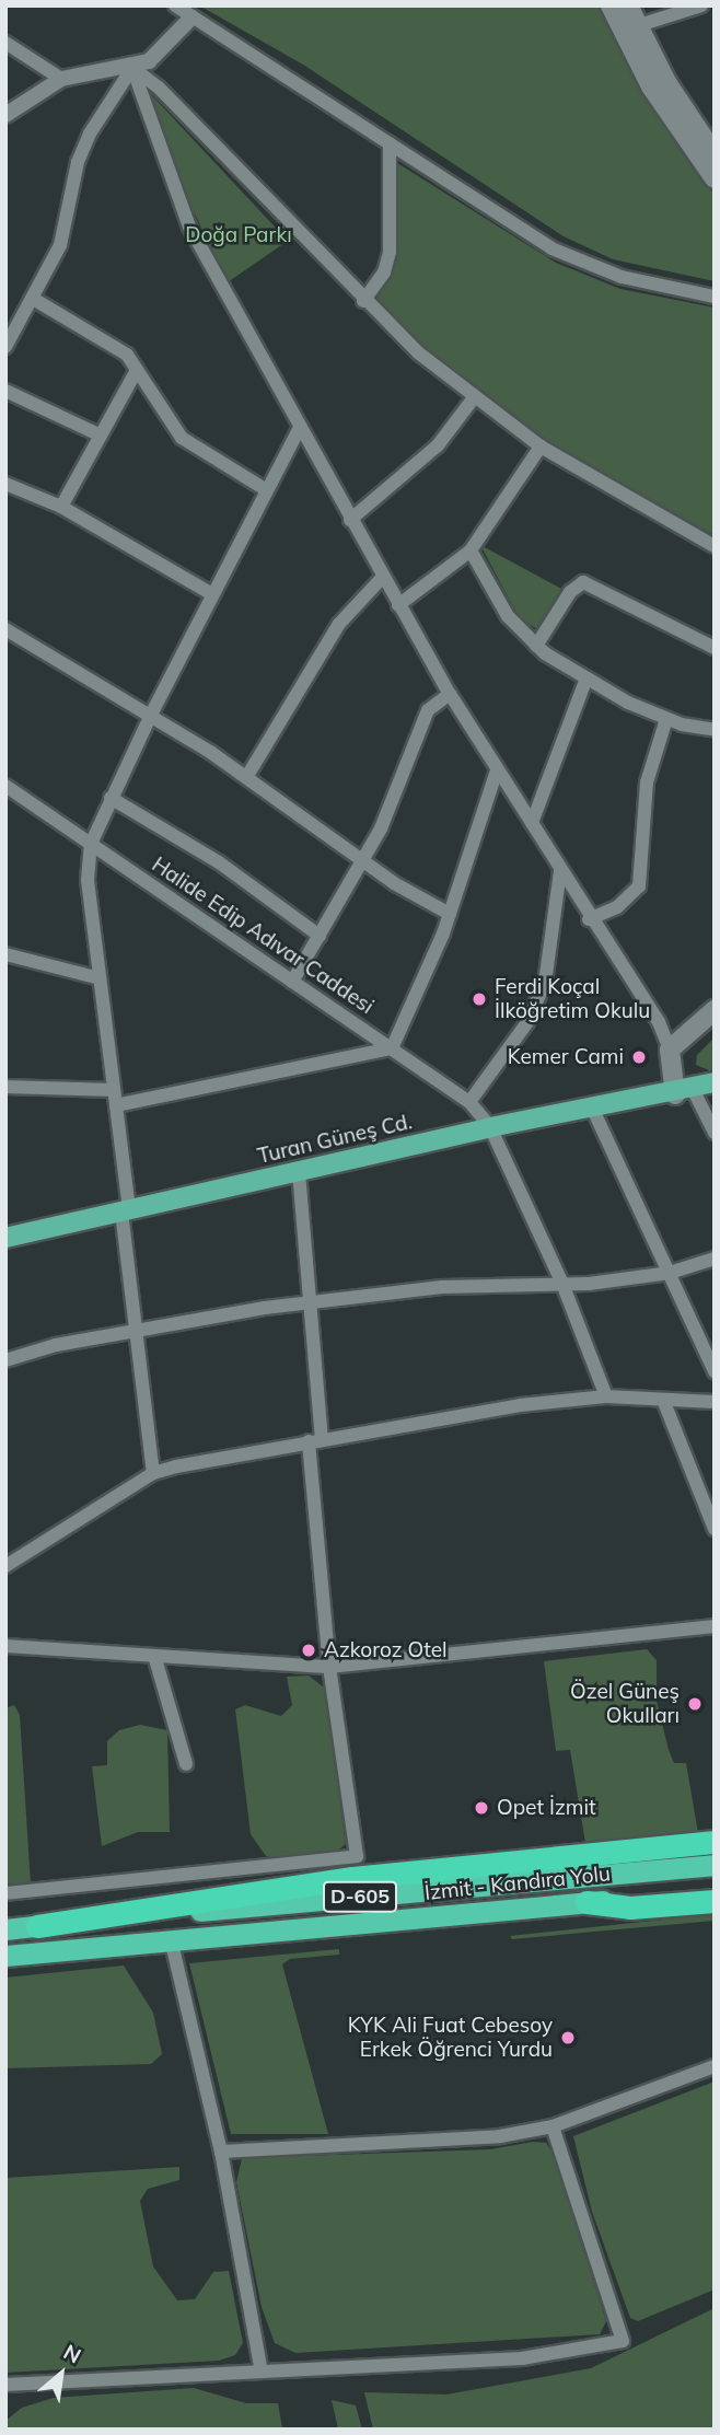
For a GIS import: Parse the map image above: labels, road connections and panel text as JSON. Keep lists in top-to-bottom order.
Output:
{
  "streets": {
    "highway": ["İzmit - Kandıra Yolu", "D-605"],
    "main road": ["Turan Güneş Cd."],
    "street": ["Halide Edip Adıvar Caddesi"]
  },
  "crossings": [
    ["Halide Edip Adıvar Caddesi", "Turan Güneş Cd."]
  ],
  "parks": ["Doğa Parkı"],
  "places": [
    "Ferdi Koçal İlköğretim Okulu",
    "Kemer Cami",
    "Azkoroz Otel",
    "Özel Güneş Okulları",
    "Opet İzmit",
    "KYK Ali Fuat Cebesoy Erkek Öğrenci Yurdu"
  ],
  "north": "top right"
}
